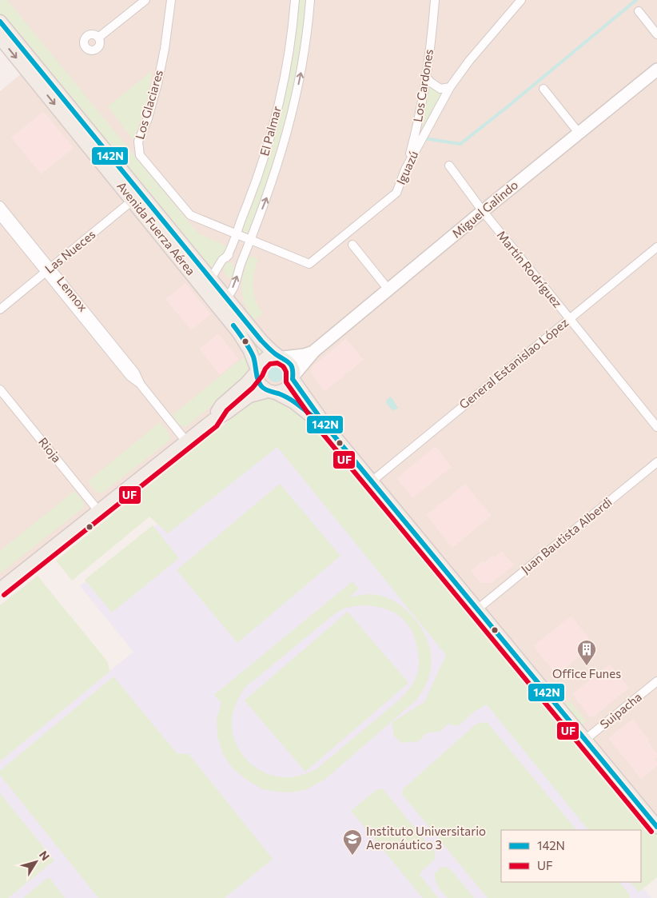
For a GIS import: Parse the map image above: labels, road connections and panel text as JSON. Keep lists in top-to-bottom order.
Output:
{
  "streets": {
    "main road": ["Miguel Galindo", "Avenida Fuerza Aérea"],
    "street": [
      "Los Cardones",
      "Los Glaciares",
      "El Palmar",
      "Iguazú",
      "Las Nueces",
      "Martín Rodríguez",
      "Lennox",
      "General Estanislao López",
      "Rioja",
      "Juan Bautista Alberdi",
      "Suipacha"
    ]
  },
  "crossings": [
    ["Los Cardones", "Iguazú"],
    ["Los Glaciares", "El Palmar"],
    ["Los Glaciares", "Iguazú"],
    ["El Palmar", "Iguazú"],
    ["El Palmar", "Avenida Fuerza Aérea"],
    ["Miguel Galindo", "Avenida Fuerza Aérea"],
    ["Miguel Galindo", "Martín Rodríguez"],
    ["Avenida Fuerza Aérea", "Las Nueces"],
    ["Avenida Fuerza Aérea", "General Estanislao López"],
    ["Avenida Fuerza Aérea", "Juan Bautista Alberdi"],
    ["Avenida Fuerza Aérea", "Suipacha"],
    ["Las Nueces", "Lennox"],
    ["Martín Rodríguez", "General Estanislao López"]
  ],
  "places": {
    "building": ["Office Funes"],
    "school or university": ["Instituto Universitario Aeronáutico 3"]
  },
  "lines": ["transit line 142N", "transit line UF"],
  "legend": ["142N", "UF"],
  "north": "top right"
}
